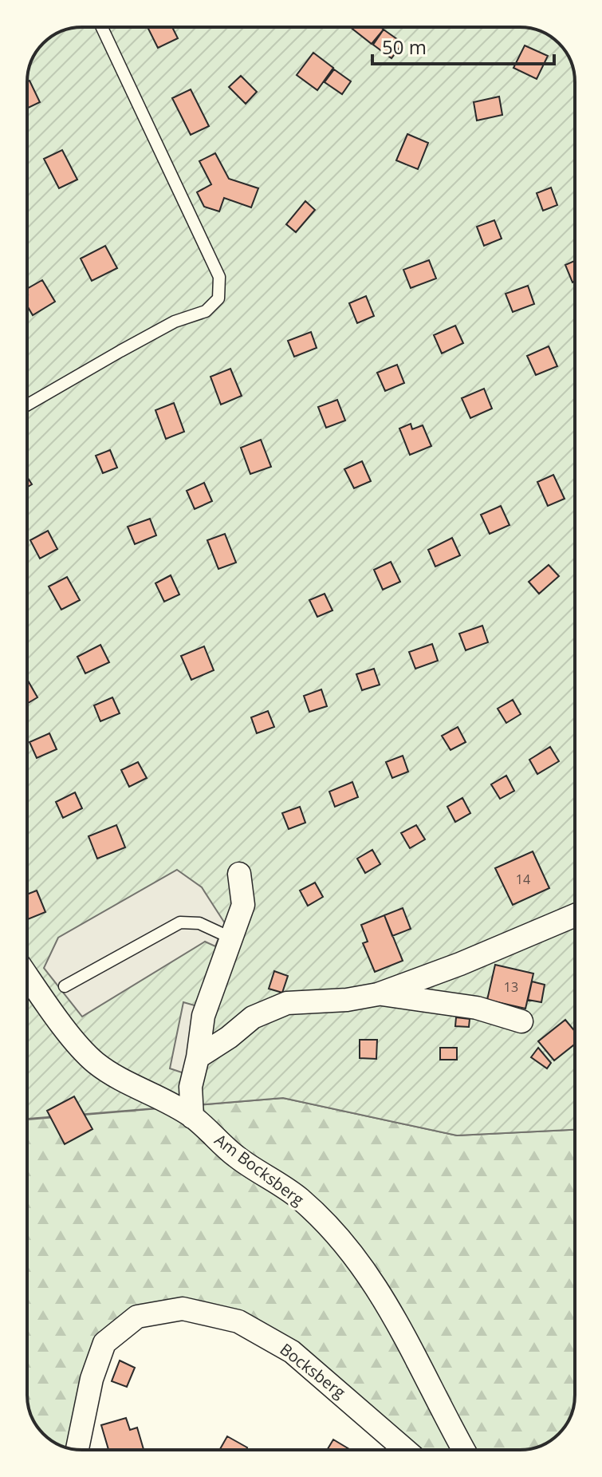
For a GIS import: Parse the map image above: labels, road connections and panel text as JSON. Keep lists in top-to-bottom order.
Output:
{
  "streets": {
    "street": ["Am Bocksberg", "Bocksberg"]
  },
  "house_numbers": ["14", "13"],
  "scale_bar": "50 m"
}
